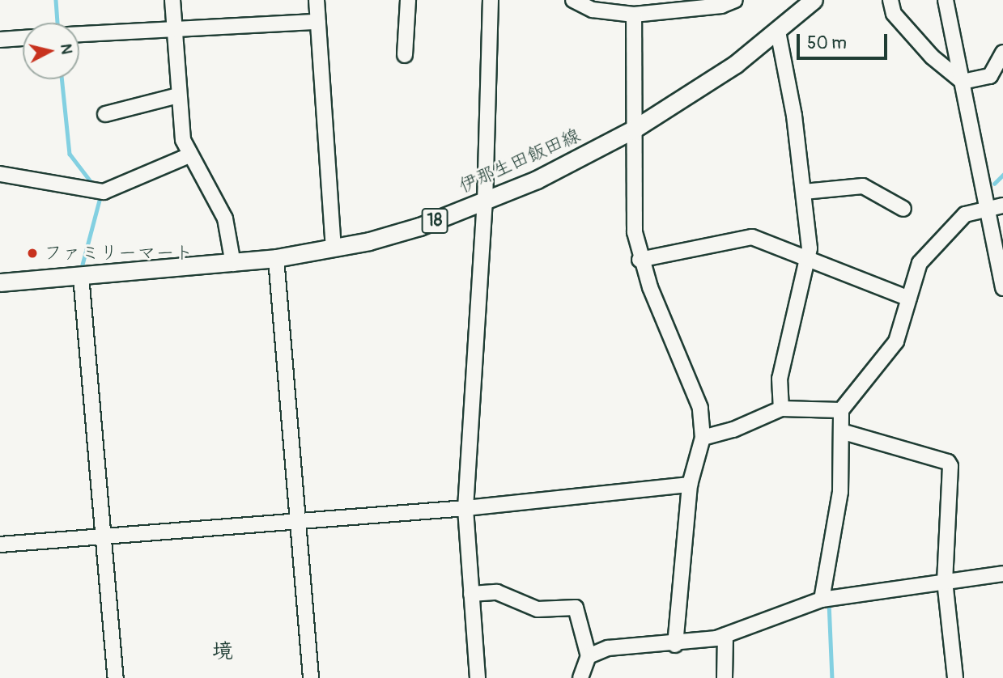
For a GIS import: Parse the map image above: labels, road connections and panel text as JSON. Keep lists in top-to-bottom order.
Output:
{
  "streets": {
    "main road": ["伊那生田飯田線", "18"]
  },
  "districts": ["境"],
  "places": ["ファミリーマート"],
  "scale_bar": "50 m",
  "north": "right"
}
